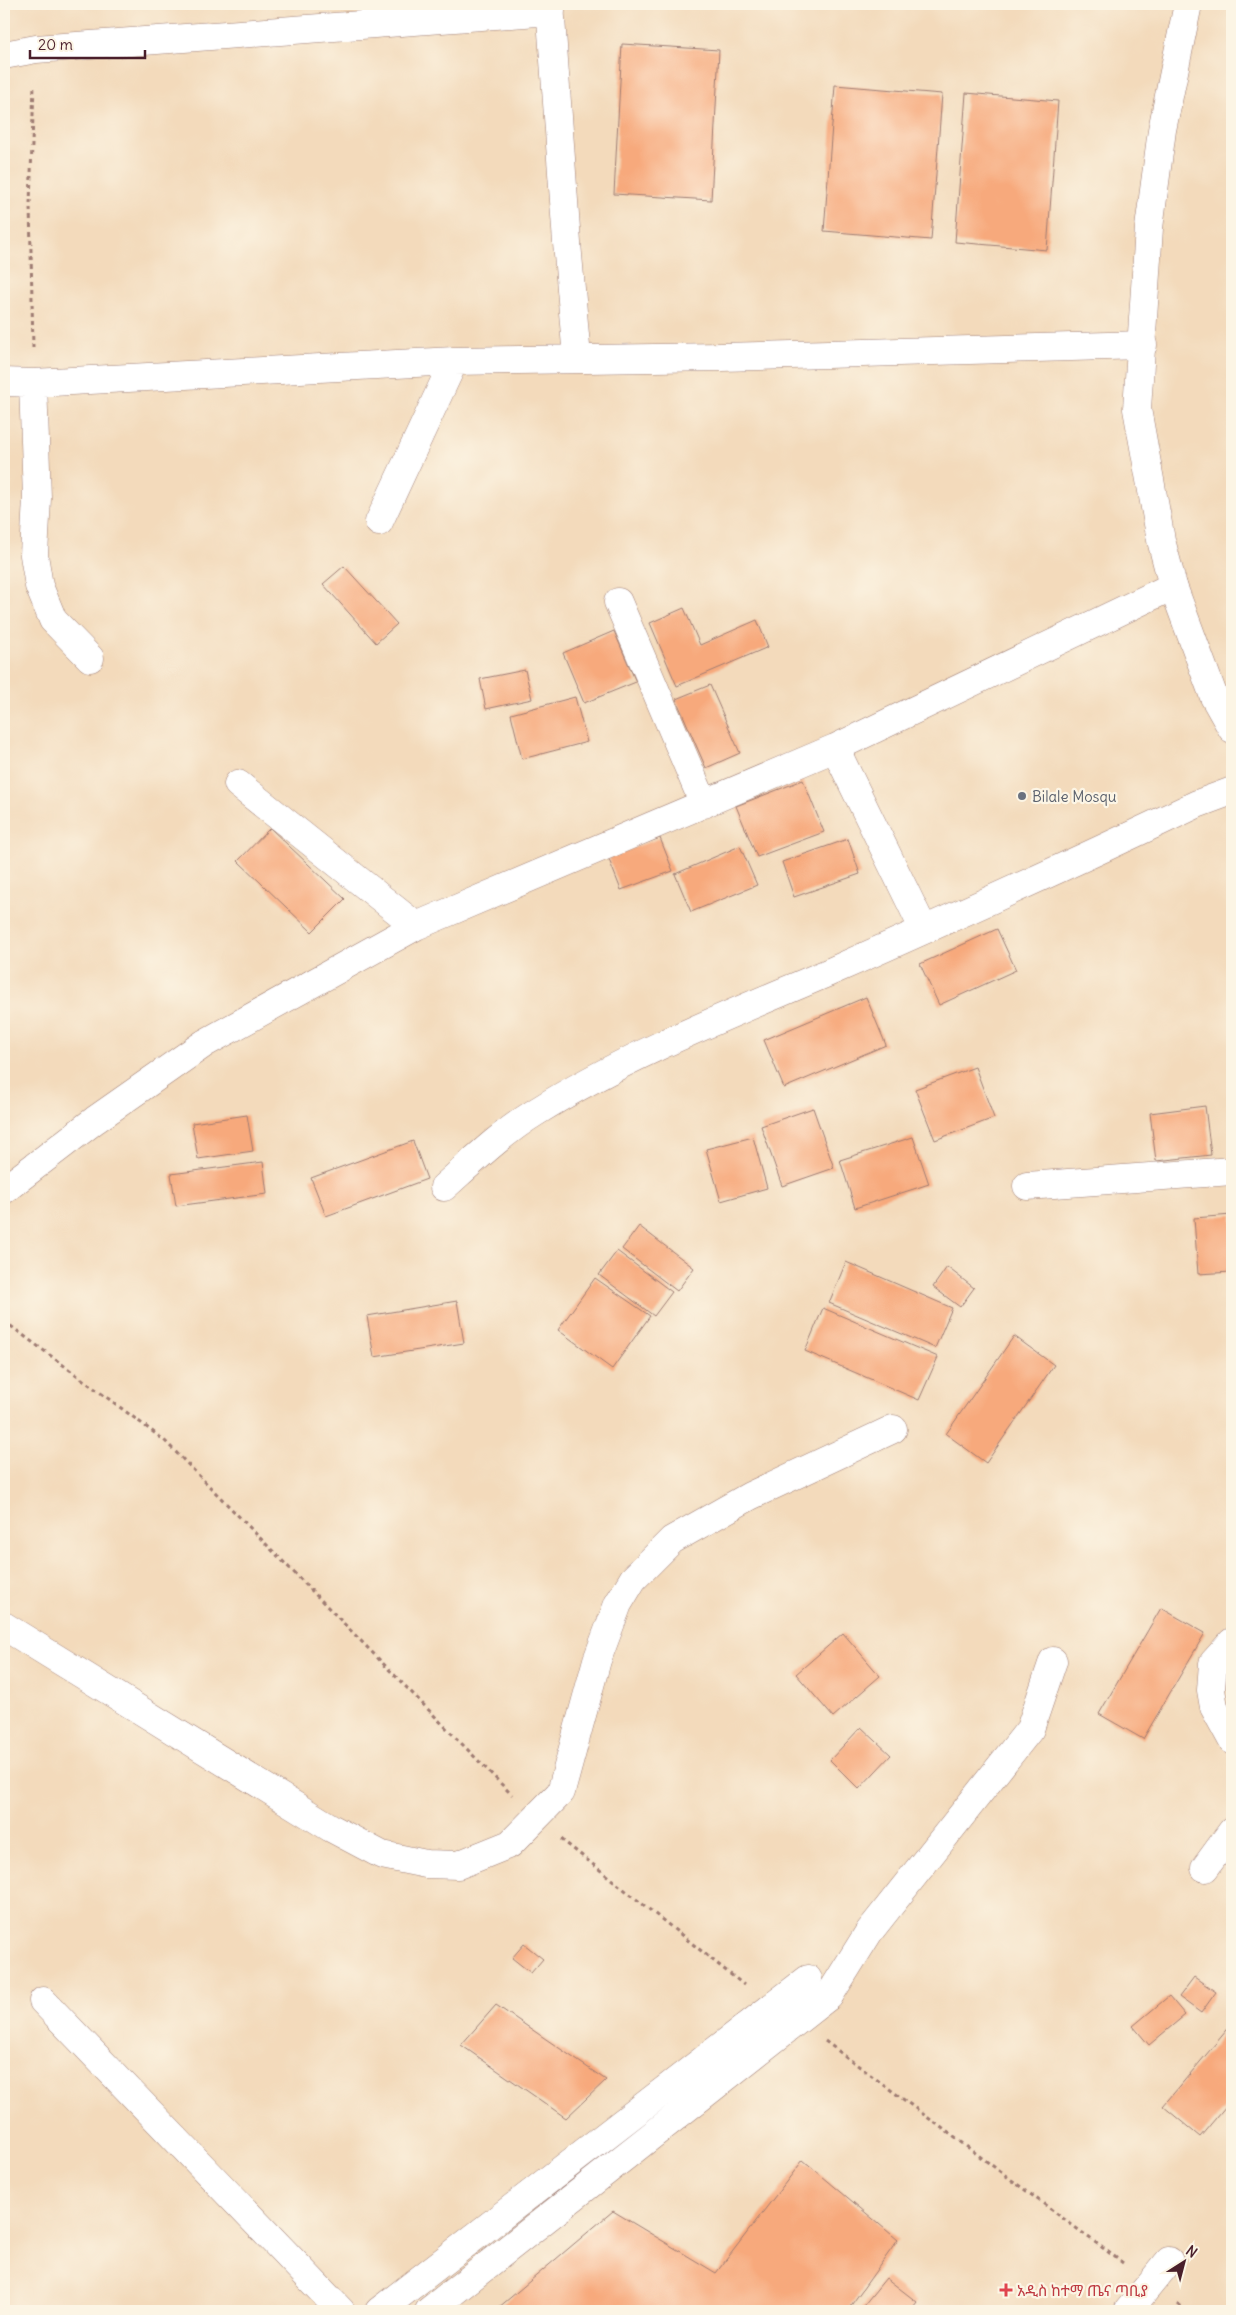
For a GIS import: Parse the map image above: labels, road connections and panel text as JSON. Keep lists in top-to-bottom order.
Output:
{
  "places": {
    "other": ["Bilale Mosqu"],
    "health": ["አዲስ ከተማ ጤና ጣቢያ"]
  },
  "scale_bar": "20 m",
  "north": "top right"
}
